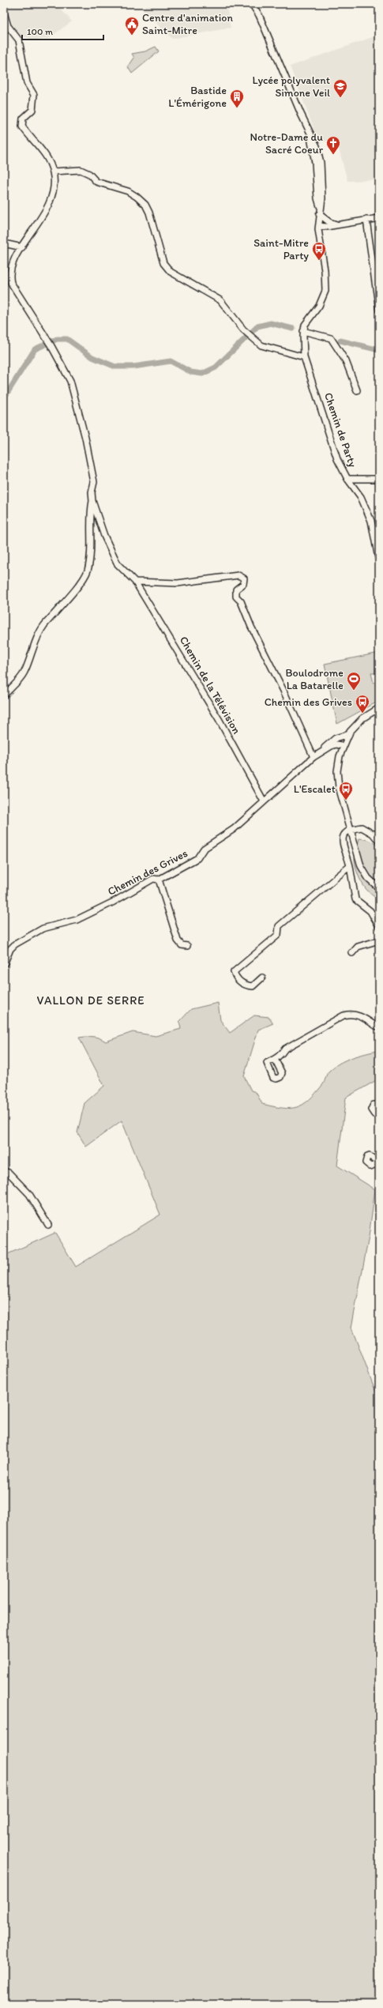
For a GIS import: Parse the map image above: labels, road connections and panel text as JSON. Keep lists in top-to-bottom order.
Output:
{
  "streets": {
    "street": ["Chemin de Party", "Chemin de la Télévision", "Chemin des Grives"]
  },
  "crossings": [
    ["Chemin de la Télévision", "Chemin des Grives"]
  ],
  "districts": ["VALLON DE SERRE"],
  "places": {
    "public building": ["Centre d'animation Saint-Mitre"],
    "school or university": ["Lycée polyvalent Simone Veil"],
    "building": ["Bastide L'Émérigone"],
    "church": ["Notre-Dame du Sacré Coeur"],
    "bus stop": ["Saint-Mitre Party", "Chemin des Grives", "L'Escalet"],
    "sports": ["Boulodrome La Batarelle"]
  },
  "scale_bar": "100 m"
}
